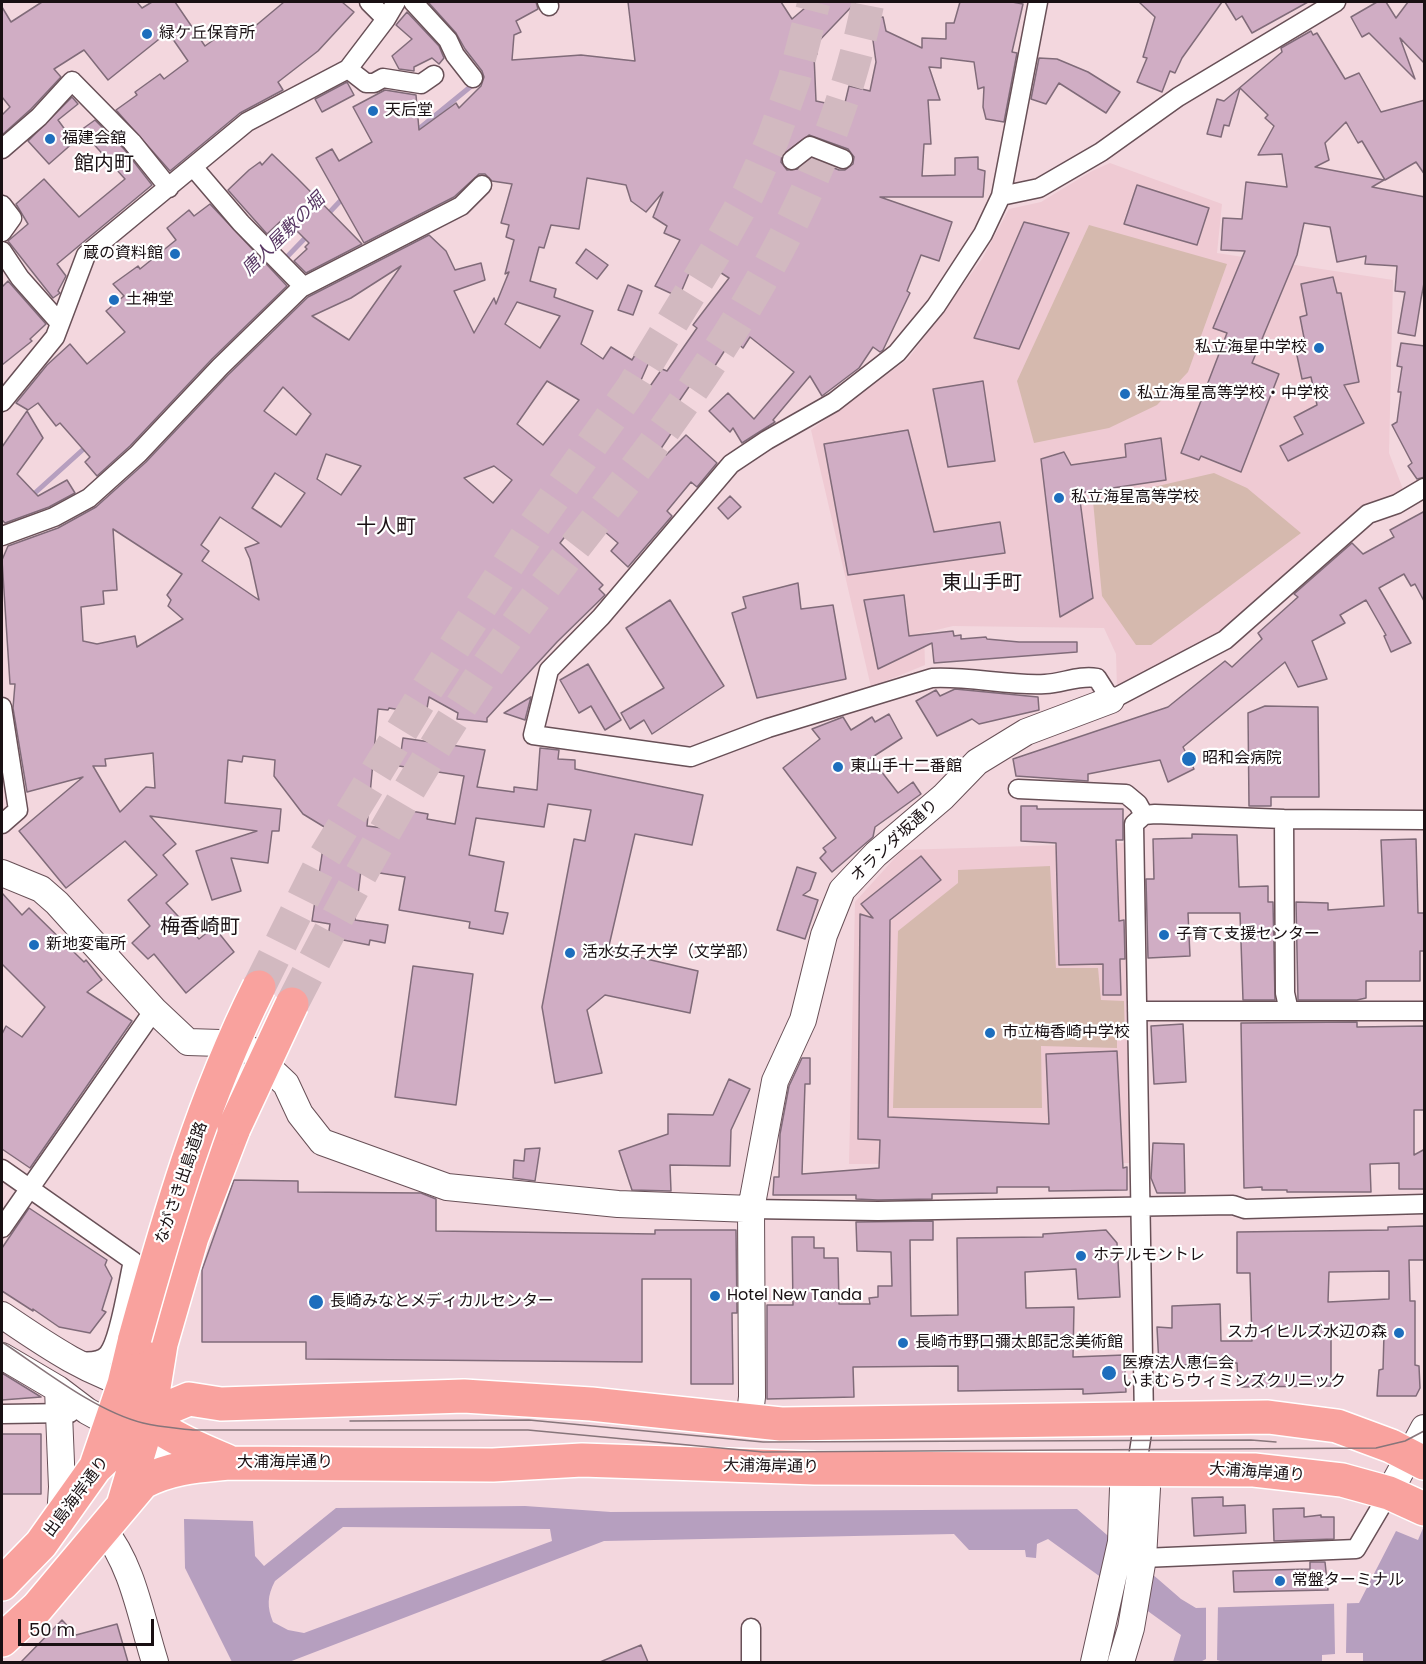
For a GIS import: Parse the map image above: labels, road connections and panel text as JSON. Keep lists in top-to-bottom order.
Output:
{
  "streets": {
    "highway": ["ながさき出島道路", "大浦海岸通り", "出島海岸通り"],
    "street": ["オランダ坂通り"]
  },
  "crossings": [
    ["ながさき出島道路", "大浦海岸通り"],
    ["ながさき出島道路", "出島海岸通り"]
  ],
  "districts": [
    "館内町",
    "十人町",
    "東山手町",
    "梅香崎町"
  ],
  "water": ["唐人屋敷の堀"],
  "places": [
    "緑ケ丘保育所",
    "天后堂",
    "福建会舘",
    "蔵の資料館",
    "土神堂",
    "私立海星中学校",
    "私立海星高等学校・中学校",
    "私立海星高等学校",
    "昭和会病院",
    "東山手十二番館",
    "子育て支援センター",
    "新地変電所",
    "活水女子大学（文学部）",
    "市立梅香崎中学校",
    "ホテルモントレ",
    "Hotel New Tanda",
    "長崎みなとメディカルセンター",
    "スカイヒルズ水辺の森",
    "長崎市野口彌太郎記念美術館",
    "医療法人恵仁会 いまむらウィミンズクリニック",
    "常盤ターミナル"
  ],
  "scale_bar": "50 m"
}
